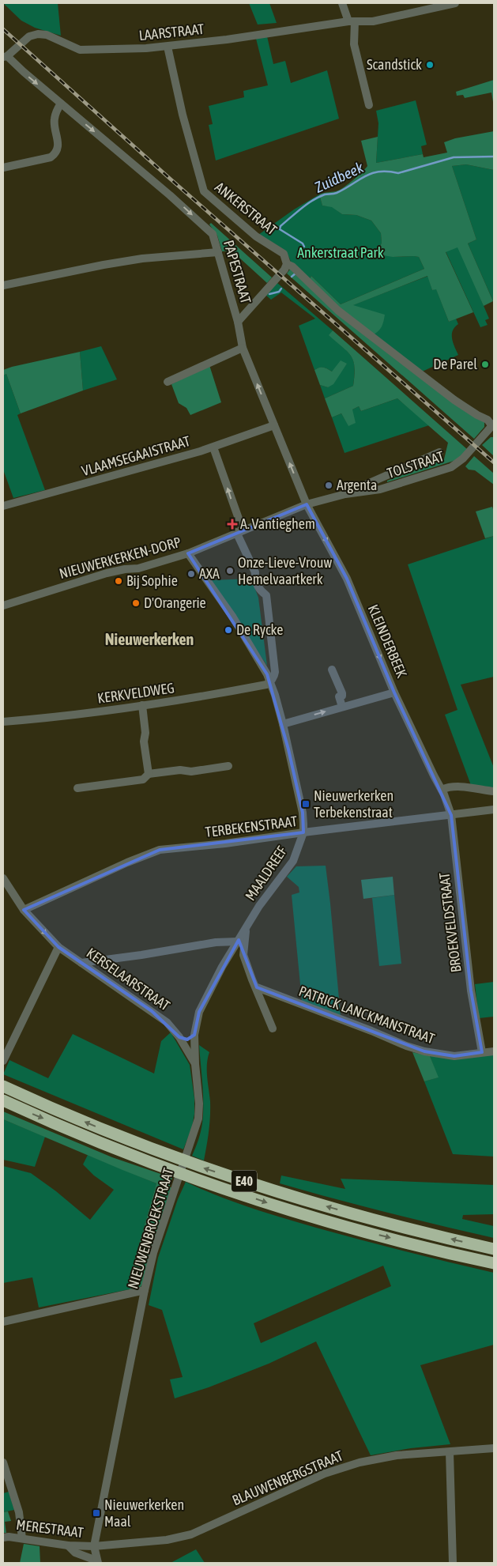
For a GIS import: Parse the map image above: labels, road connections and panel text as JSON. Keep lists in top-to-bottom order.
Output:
{
  "streets": {
    "highway": ["E40"],
    "street": [
      "LAARSTRAAT",
      "ANKERSTRAAT",
      "PAPESTRAAT",
      "VLAAMSEGAAISTRAAT",
      "TOLSTRAAT",
      "NIEUWERKERKEN-DORP",
      "KLEINDERBEEK",
      "KERKVELDWEG",
      "TERBEKENSTRAAT",
      "MAALDREEF",
      "BROEKVELDSTRAAT",
      "KERSELAARSTRAAT",
      "PATRICK LANCKMANSTRAAT",
      "NIEUWENBROEKSTRAAT",
      "BLAUWENBERGSTRAAT",
      "MERESTRAAT"
    ]
  },
  "crossings": [
    ["LAARSTRAAT", "ANKERSTRAAT"],
    ["LAARSTRAAT", "PAPESTRAAT"],
    ["ANKERSTRAAT", "TOLSTRAAT"],
    ["PAPESTRAAT", "VLAAMSEGAAISTRAAT"],
    ["PAPESTRAAT", "TOLSTRAAT"],
    ["PAPESTRAAT", "KLEINDERBEEK"],
    ["VLAAMSEGAAISTRAAT", "MAALDREEF"],
    ["TOLSTRAAT", "NIEUWERKERKEN-DORP"],
    ["TOLSTRAAT", "KLEINDERBEEK"],
    ["TOLSTRAAT", "MAALDREEF"],
    ["NIEUWERKERKEN-DORP", "MAALDREEF"],
    ["KLEINDERBEEK", "BROEKVELDSTRAAT"],
    ["KERKVELDWEG", "MAALDREEF"],
    ["TERBEKENSTRAAT", "MAALDREEF"],
    ["TERBEKENSTRAAT", "BROEKVELDSTRAAT"],
    ["TERBEKENSTRAAT", "KERSELAARSTRAAT"],
    ["MAALDREEF", "PATRICK LANCKMANSTRAAT"],
    ["MAALDREEF", "NIEUWENBROEKSTRAAT"],
    ["BROEKVELDSTRAAT", "PATRICK LANCKMANSTRAAT"],
    ["KERSELAARSTRAAT", "NIEUWENBROEKSTRAAT"],
    ["NIEUWENBROEKSTRAAT", "BLAUWENBERGSTRAAT"],
    ["NIEUWENBROEKSTRAAT", "MERESTRAAT"],
    ["BLAUWENBERGSTRAAT", "MERESTRAAT"]
  ],
  "one_way": ["KLEINDERBEEK"],
  "districts": ["Nieuwerkerken"],
  "water": ["Zuidbeek"],
  "parks": ["Ankerstraat Park"],
  "places": {
    "other": [
      "Scandstick",
      "De Parel",
      "Argenta",
      "Onze-Lieve-Vrouw Hemelvaartkerk",
      "AXA",
      "Bij Sophie",
      "D'Orangerie",
      "De Rycke"
    ],
    "health": ["A. Vantieghem"],
    "transit": ["Nieuwerkerken Terbekenstraat", "Nieuwerkerken Maal"]
  }
}
